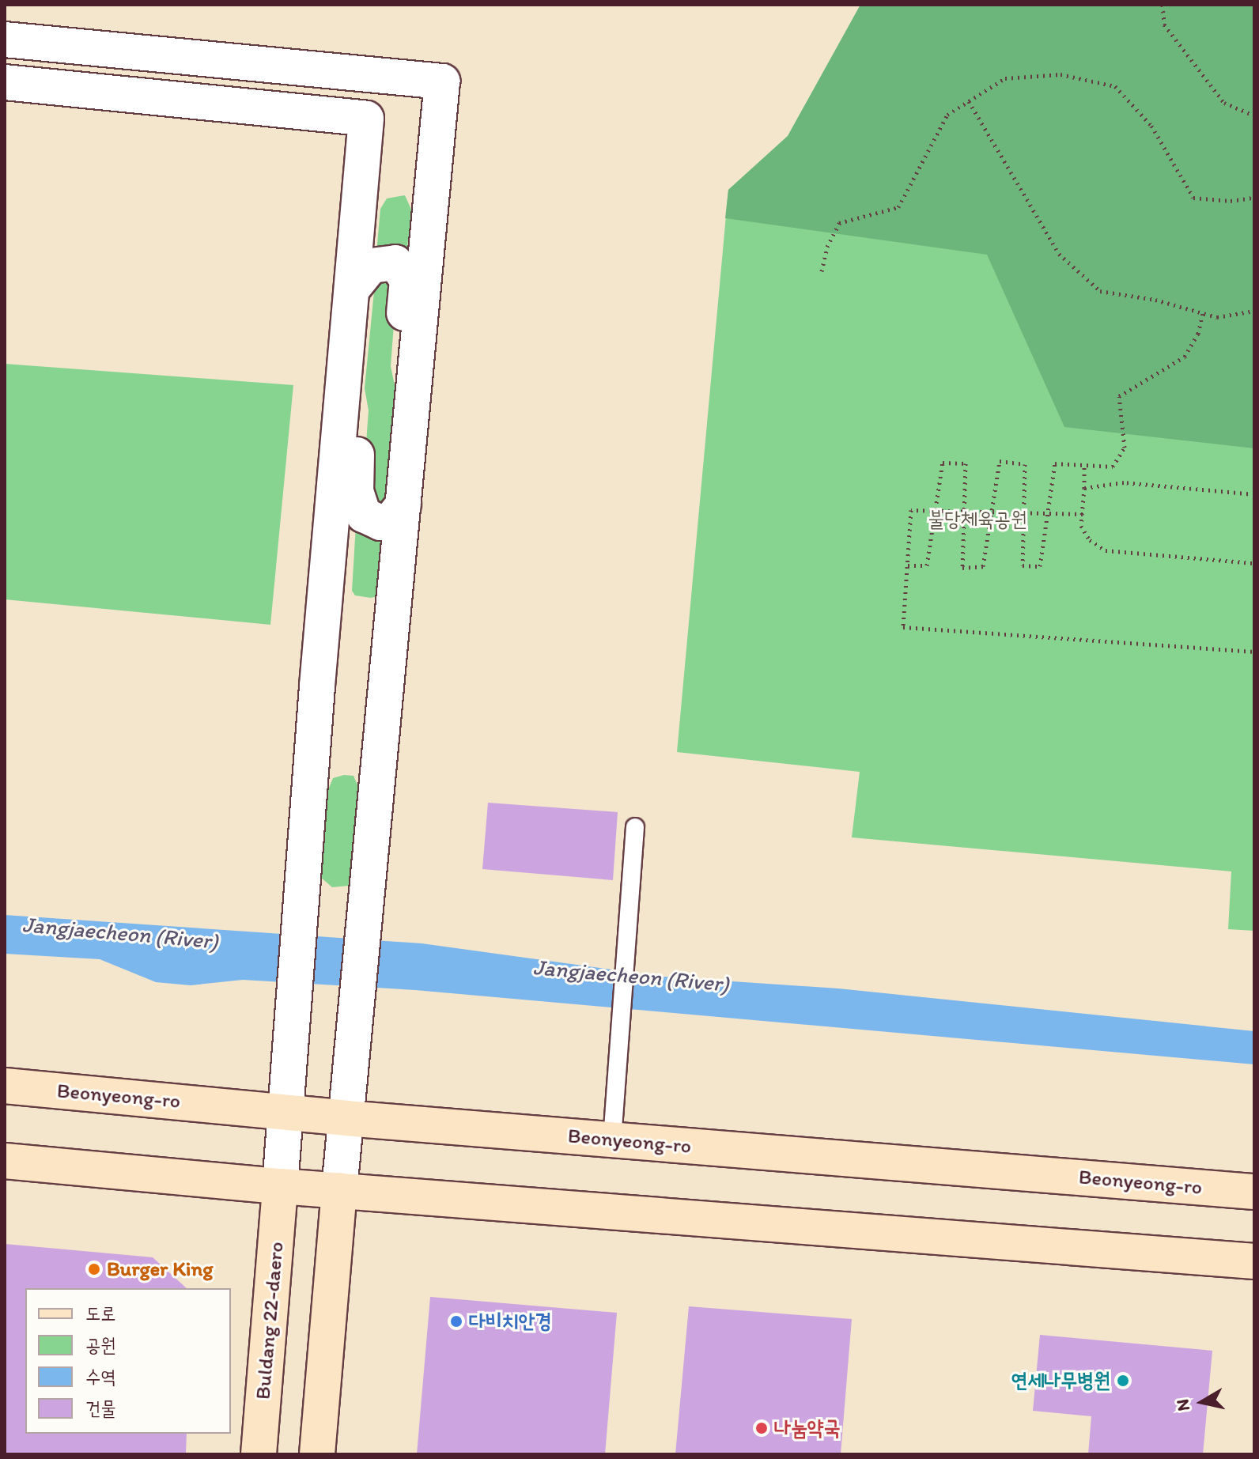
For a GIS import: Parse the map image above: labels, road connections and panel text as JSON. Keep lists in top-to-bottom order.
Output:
{
  "streets": {
    "main road": ["Beonyeong-ro", "Buldang 22-daero"]
  },
  "water": ["Jangjaecheon (River)"],
  "parks": ["불당체육공원"],
  "places": [
    "Burger King",
    "다비치안경",
    "연세나무병원",
    "나눔약국"
  ],
  "legend": [
    "도로",
    "공원",
    "수역",
    "건물"
  ],
  "north": "left"
}
